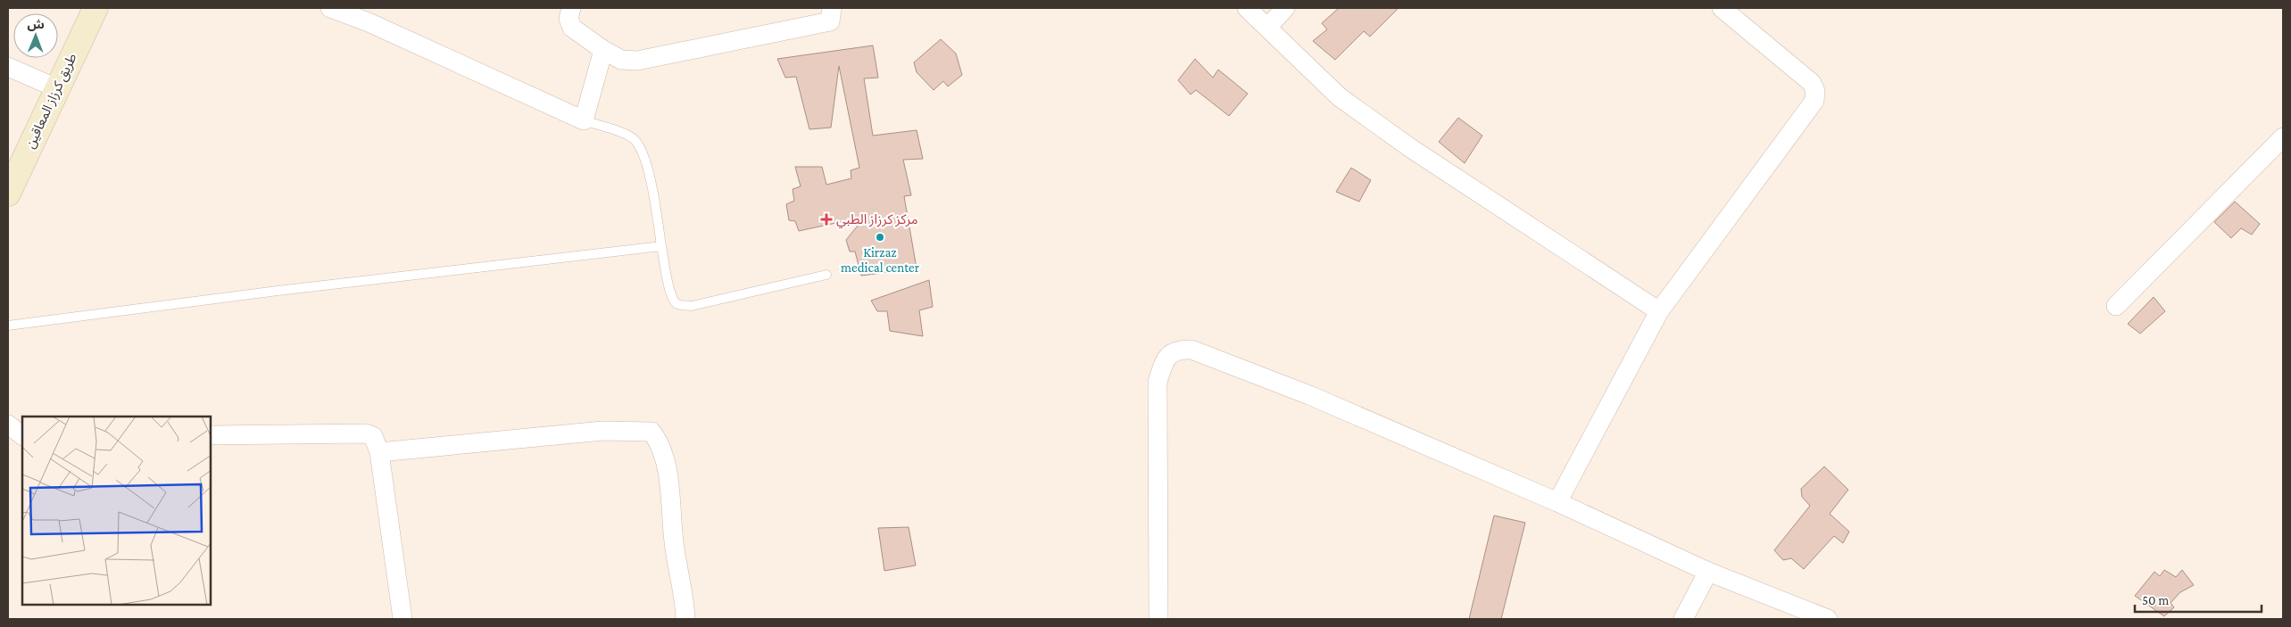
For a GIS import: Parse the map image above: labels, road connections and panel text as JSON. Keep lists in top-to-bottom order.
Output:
{
  "streets": {
    "street": ["طريق كرزاز المعاقين"]
  },
  "places": {
    "health": ["مركز كرزاز الطبي"],
    "other": ["Kirzaz medical center"]
  },
  "scale_bar": "50 m",
  "north": "top"
}
